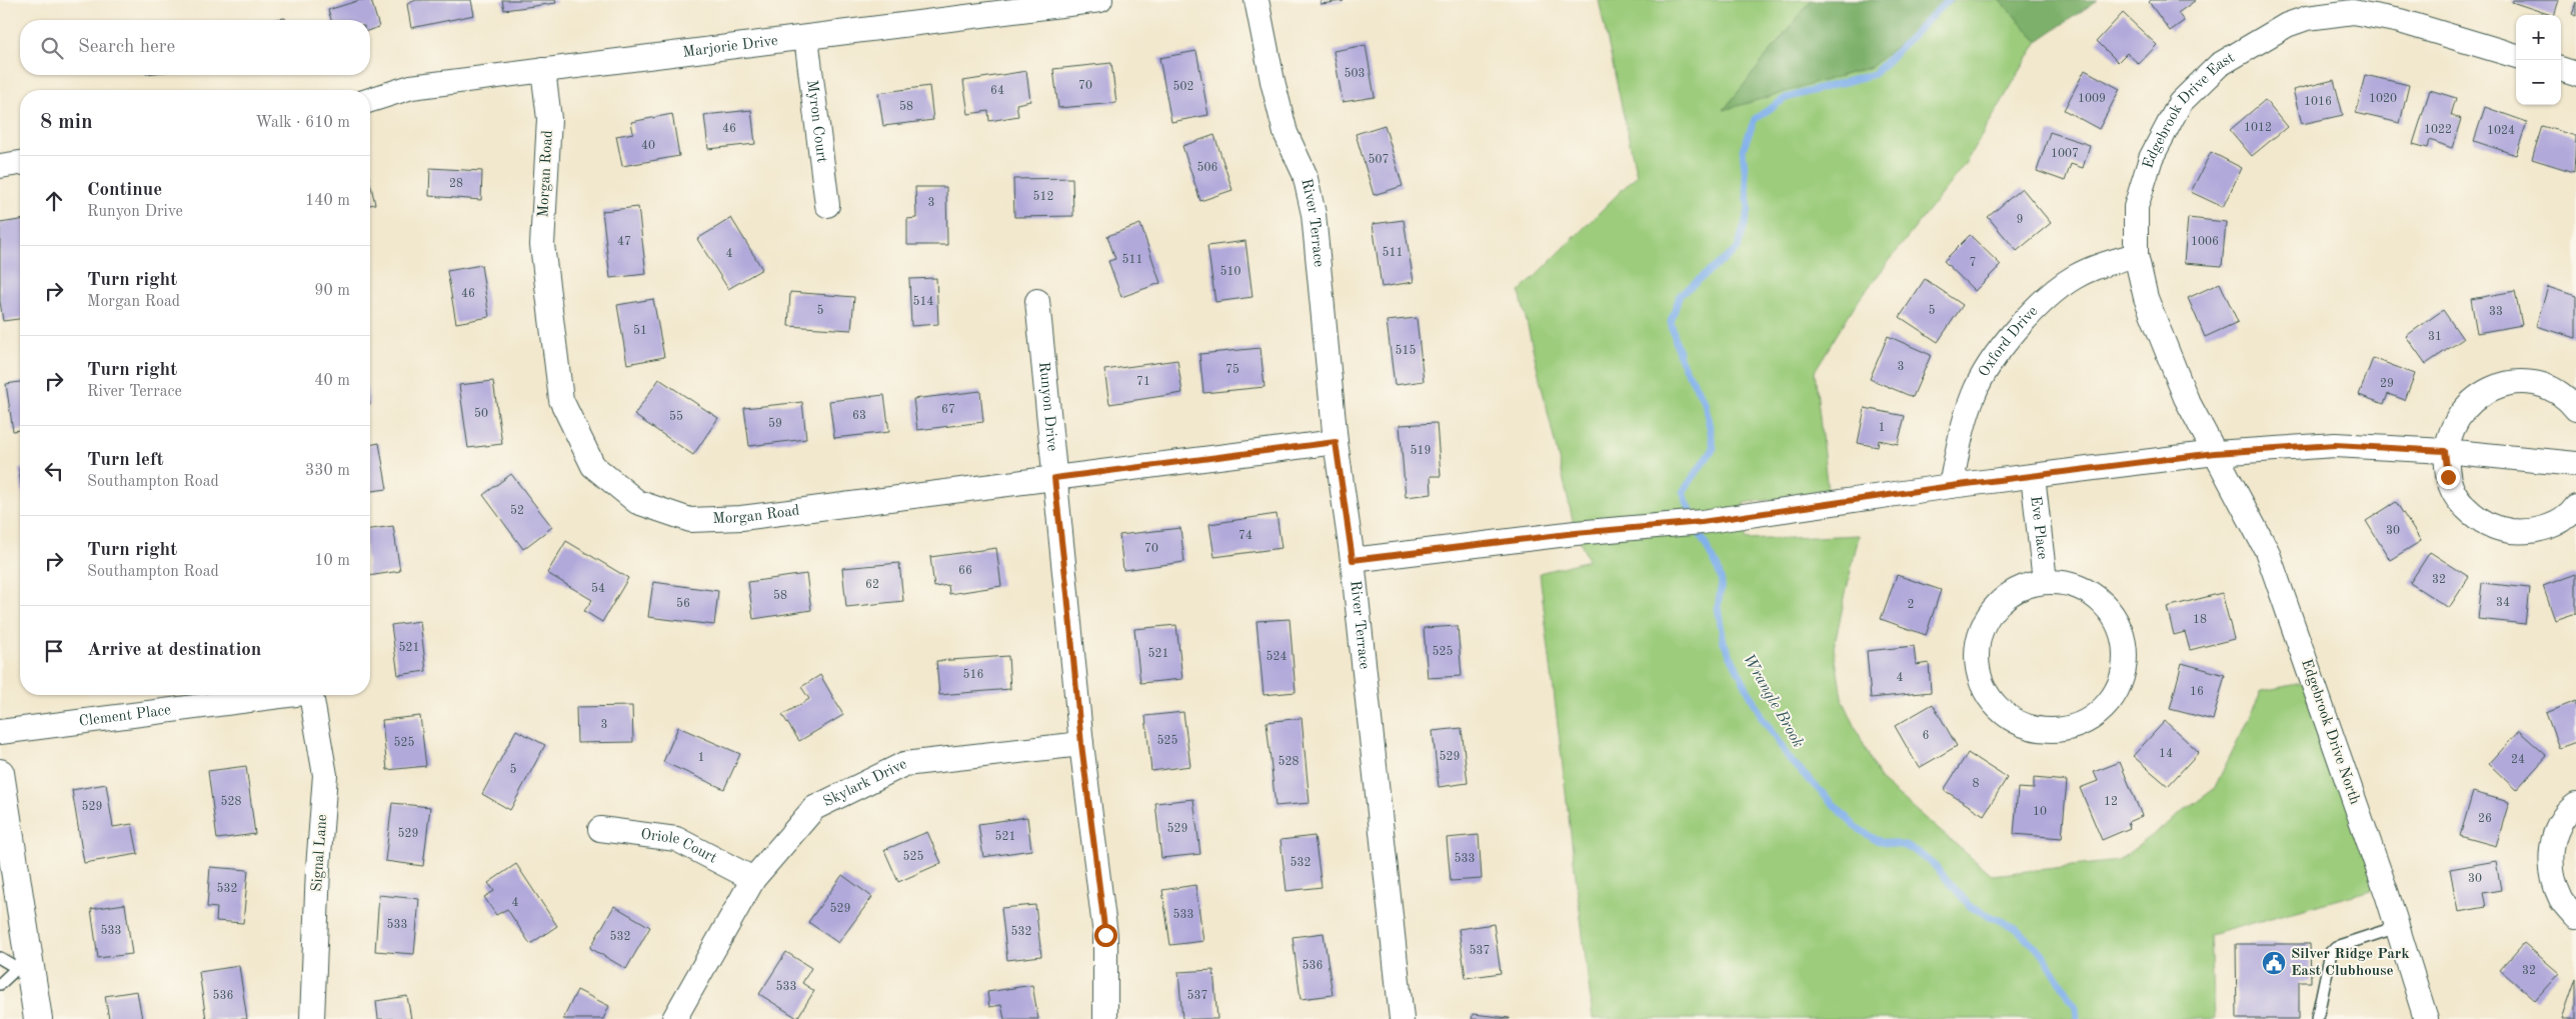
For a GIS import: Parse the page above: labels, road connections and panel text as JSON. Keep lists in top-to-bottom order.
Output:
{
  "streets": {
    "street": [
      "Marjorie Drive",
      "Edgebrook Drive East",
      "Myron Court",
      "Morgan Road",
      "River Terrace",
      "Oxford Drive",
      "Runyon Drive",
      "Eve Place",
      "Clement Place",
      "Edgebrook Drive North",
      "Skylark Drive",
      "Oriole Court",
      "Signal Lane"
    ]
  },
  "crossings": [
    ["Marjorie Drive", "Myron Court"],
    ["Marjorie Drive", "Morgan Road"],
    ["Edgebrook Drive East", "Oxford Drive"],
    ["Edgebrook Drive East", "Edgebrook Drive North"],
    ["Morgan Road", "River Terrace"],
    ["Morgan Road", "Runyon Drive"],
    ["Runyon Drive", "Skylark Drive"],
    ["Skylark Drive", "Oriole Court"]
  ],
  "water": ["Wrangle Brook"],
  "places": {
    "public building": ["Silver Ridge Park East Clubhouse"]
  },
  "house_numbers": [
    "503",
    "70",
    "502",
    "64",
    "1009",
    "1020",
    "1016",
    "58",
    "1012",
    "46",
    "1022",
    "1024",
    "40",
    "1007",
    "507",
    "506",
    "28",
    "512",
    "3",
    "9",
    "47",
    "1006",
    "511",
    "4",
    "511",
    "7",
    "510",
    "46",
    "514",
    "5",
    "5",
    "33",
    "51",
    "31",
    "515",
    "3",
    "75",
    "71",
    "29",
    "67",
    "50",
    "63",
    "55",
    "59",
    "1",
    "519",
    "52",
    "30",
    "74",
    "70",
    "66",
    "32",
    "62",
    "54",
    "58",
    "34",
    "56",
    "2",
    "18",
    "521",
    "525",
    "521",
    "524",
    "516",
    "4",
    "16",
    "3",
    "6",
    "525",
    "525",
    "14",
    "529",
    "1",
    "24",
    "528",
    "5",
    "8",
    "528",
    "12",
    "529",
    "10",
    "26",
    "529",
    "529",
    "521",
    "525",
    "533",
    "532",
    "30",
    "532",
    "4",
    "529",
    "533",
    "533",
    "533",
    "532",
    "532",
    "537",
    "536",
    "32",
    "533",
    "536",
    "537"
  ],
  "page": {
    "map_buttons": ["+", "−"],
    "search": "Search here",
    "heading": ["8 min", "Walk · 610 m"],
    "list": [
      ["Continue", "Runyon Drive", "140 m"],
      ["Turn right", "Morgan Road", "90 m"],
      ["Turn right", "River Terrace", "40 m"],
      ["Turn left", "Southampton Road", "330 m"],
      ["Turn right", "Southampton Road", "10 m"],
      "Arrive at destination"
    ]
  }
}
